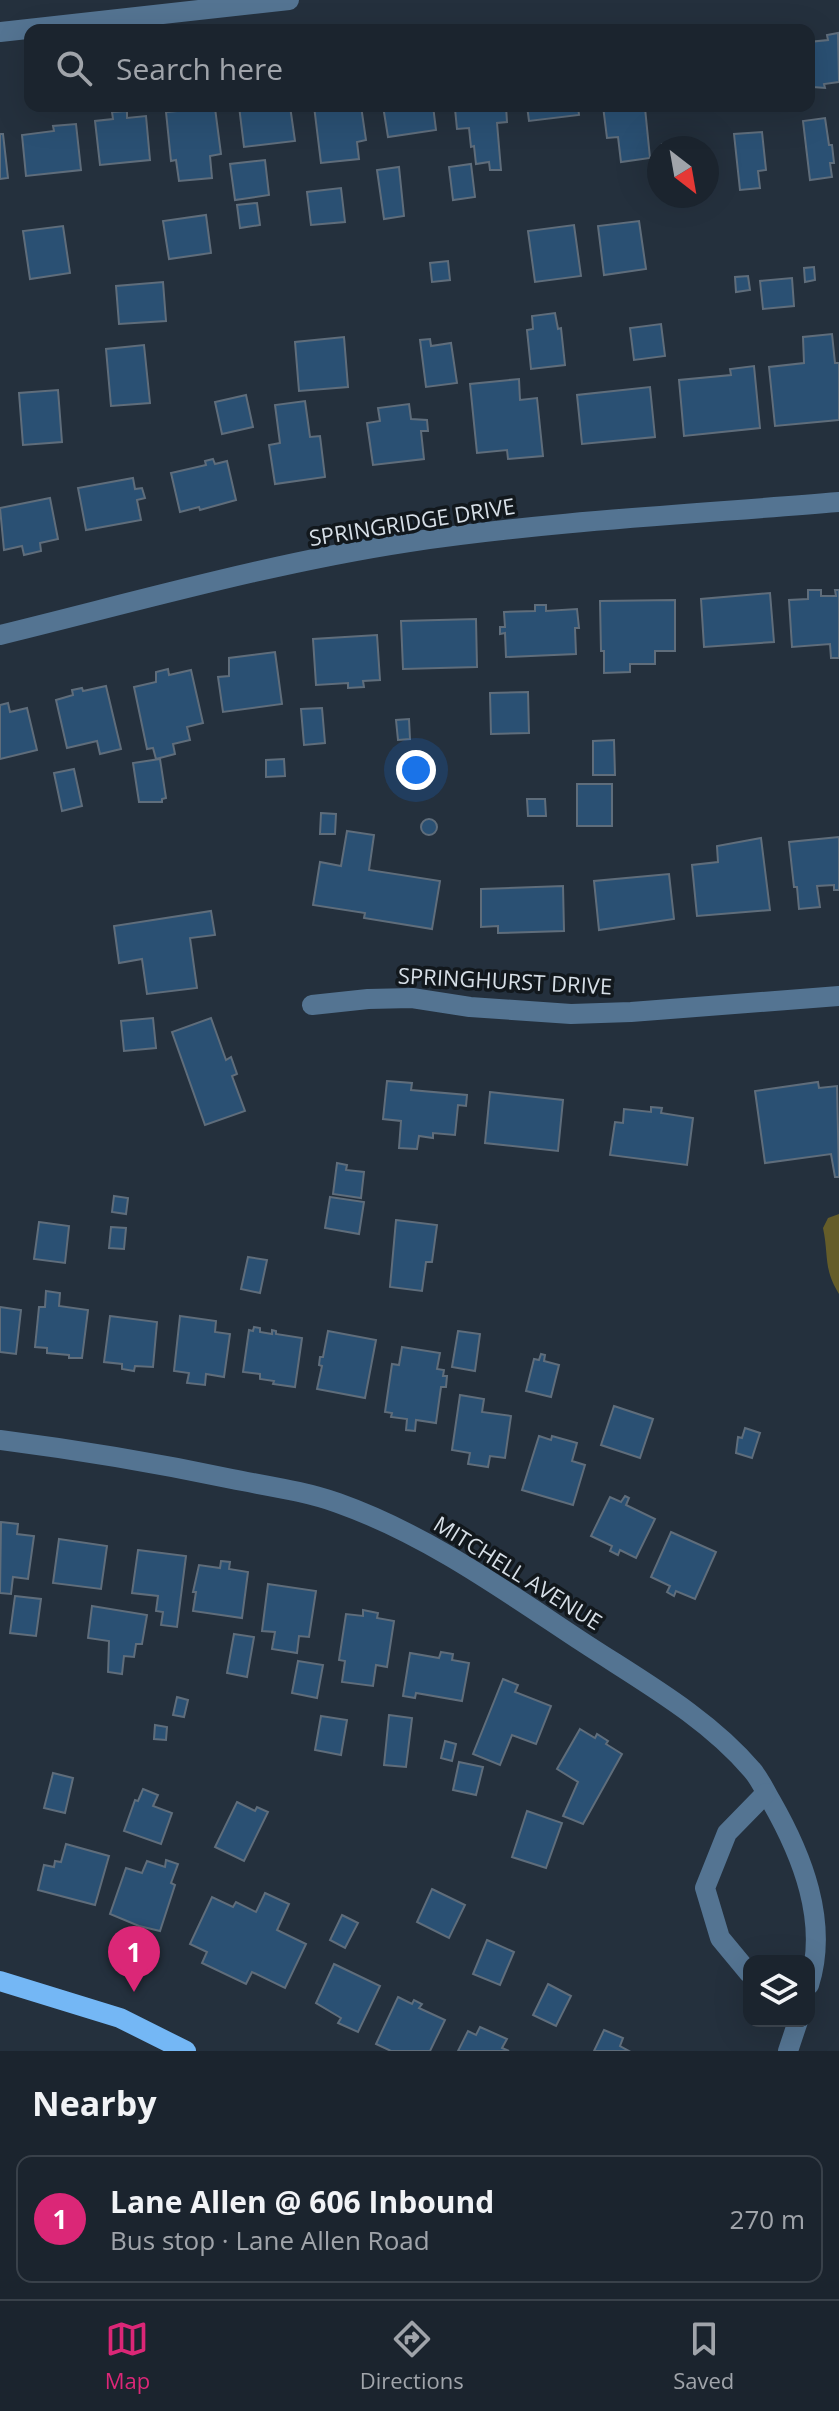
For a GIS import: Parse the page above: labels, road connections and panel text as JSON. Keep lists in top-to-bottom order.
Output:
{
  "streets": {
    "street": ["SPRINGRIDGE DRIVE", "SPRINGHURST DRIVE", "MITCHELL AVENUE"]
  },
  "north": "bottom right",
  "page": {
    "search": "Search here",
    "pins": "1",
    "heading": "Nearby",
    "list": [
      {
        "mark": "1",
        "name": "Lane Allen @ 606 Inbound",
        "note": "Bus stop · Lane Allen Road",
        "value": "270 m"
      }
    ],
    "nav": ["Map", "Directions", "Saved"]
  }
}
